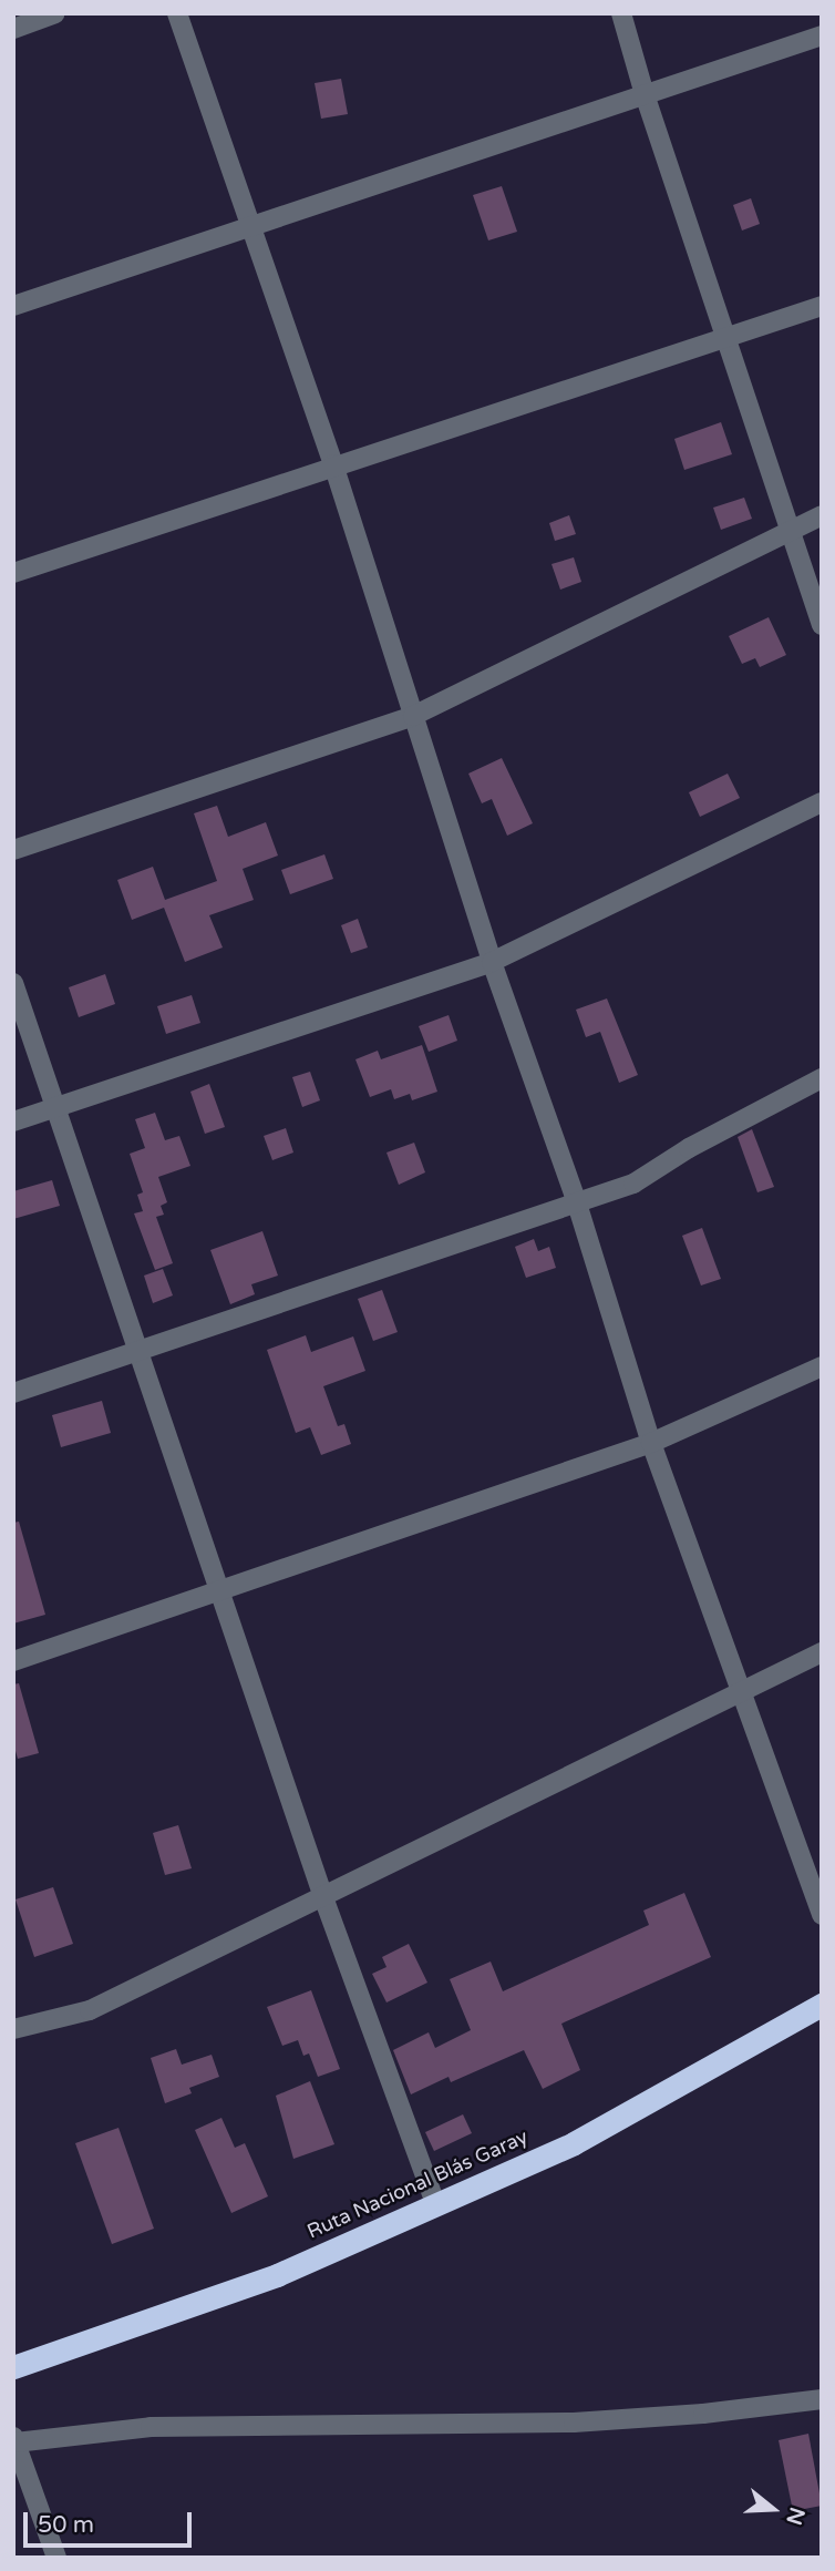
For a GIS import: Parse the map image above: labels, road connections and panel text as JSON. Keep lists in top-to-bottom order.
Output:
{
  "streets": {
    "highway": ["Ruta Nacional Blás Garay"]
  },
  "scale_bar": "50 m",
  "north": "right"
}
